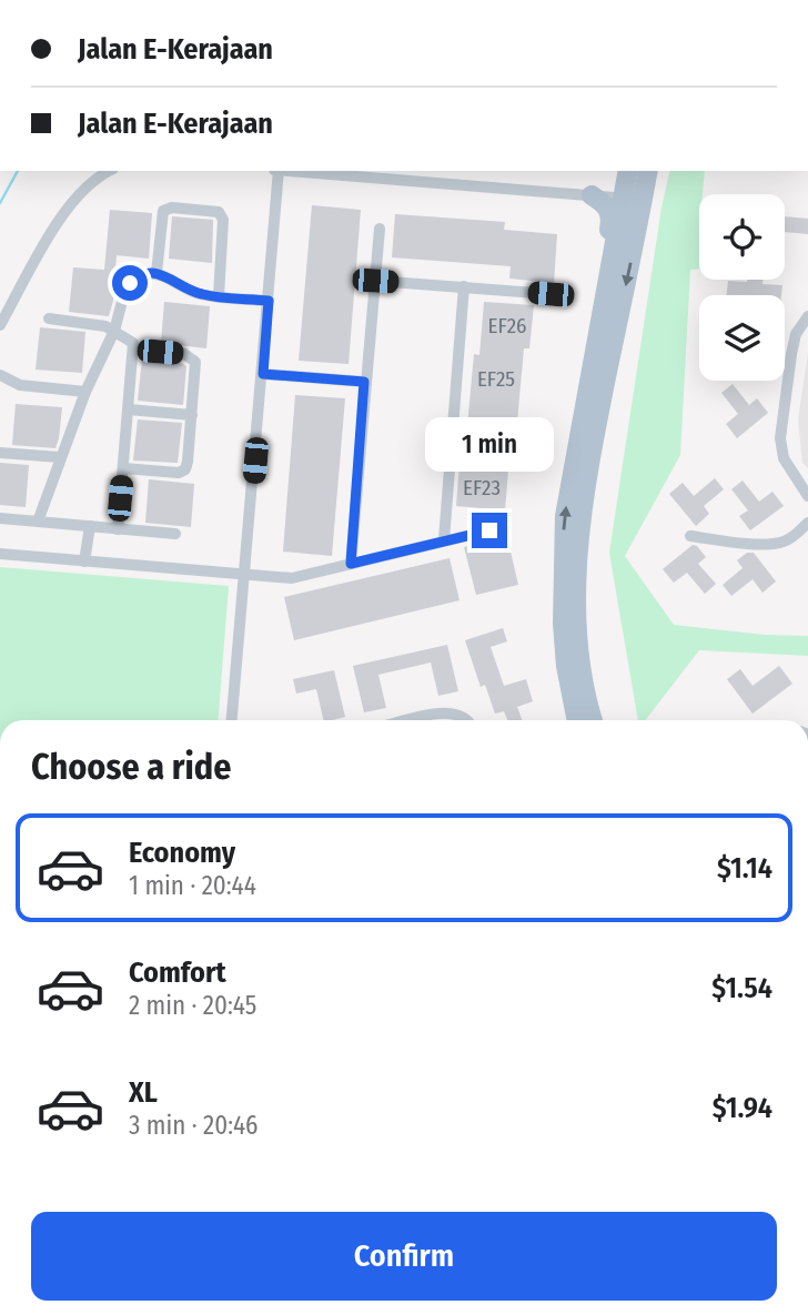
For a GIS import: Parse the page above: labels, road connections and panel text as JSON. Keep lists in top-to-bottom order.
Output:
{
  "house_numbers": ["EF26", "EF25", "EF23"],
  "page": {
    "banner": ["Jalan E-Kerajaan", "Jalan E-Kerajaan"],
    "bubble": "1 min",
    "heading": "Choose a ride",
    "list": [
      {
        "name": "Economy",
        "note": "1 min · 20:44",
        "value": "$1.14"
      },
      {
        "name": "Comfort",
        "note": "2 min · 20:45",
        "value": "$1.54"
      },
      {
        "name": "XL",
        "note": "3 min · 20:46",
        "value": "$1.94"
      }
    ],
    "buttons": "Confirm"
  }
}
